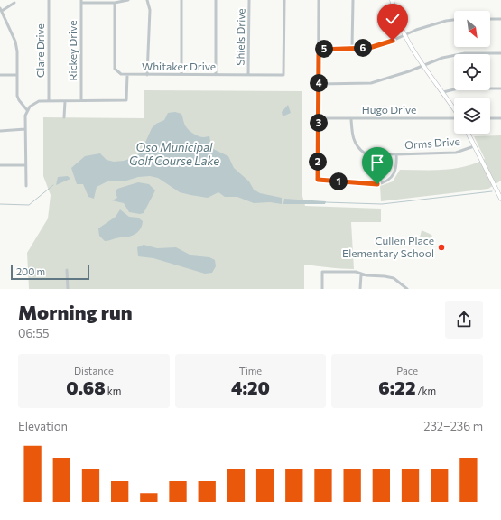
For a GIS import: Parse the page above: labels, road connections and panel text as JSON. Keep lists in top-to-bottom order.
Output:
{
  "streets": {
    "street": [
      "Shiels Drive",
      "Clare Drive",
      "Rickey Drive",
      "Whitaker Drive",
      "Hugo Drive",
      "Orms Drive"
    ]
  },
  "crossings": [
    ["Shiels Drive", "Whitaker Drive"],
    ["Clare Drive", "Whitaker Drive"],
    ["Rickey Drive", "Whitaker Drive"],
    ["Hugo Drive", "Orms Drive"]
  ],
  "water": ["Oso Municipal Golf Course Lake"],
  "places": ["Cullen Place Elementary School"],
  "scale_bar": "200 m",
  "north": "bottom right",
  "page": {
    "pins": [
      "6",
      "5",
      "4",
      "3",
      "2",
      "1"
    ],
    "scale": "200 m",
    "heading": ["Morning run", "06:55"],
    "stats": [
      ["Distance", "0.68 km"],
      ["Time", "4:20"],
      ["Pace", "6:22 /km"]
    ],
    "chart": ["Elevation", "232–236 m"]
  }
}
